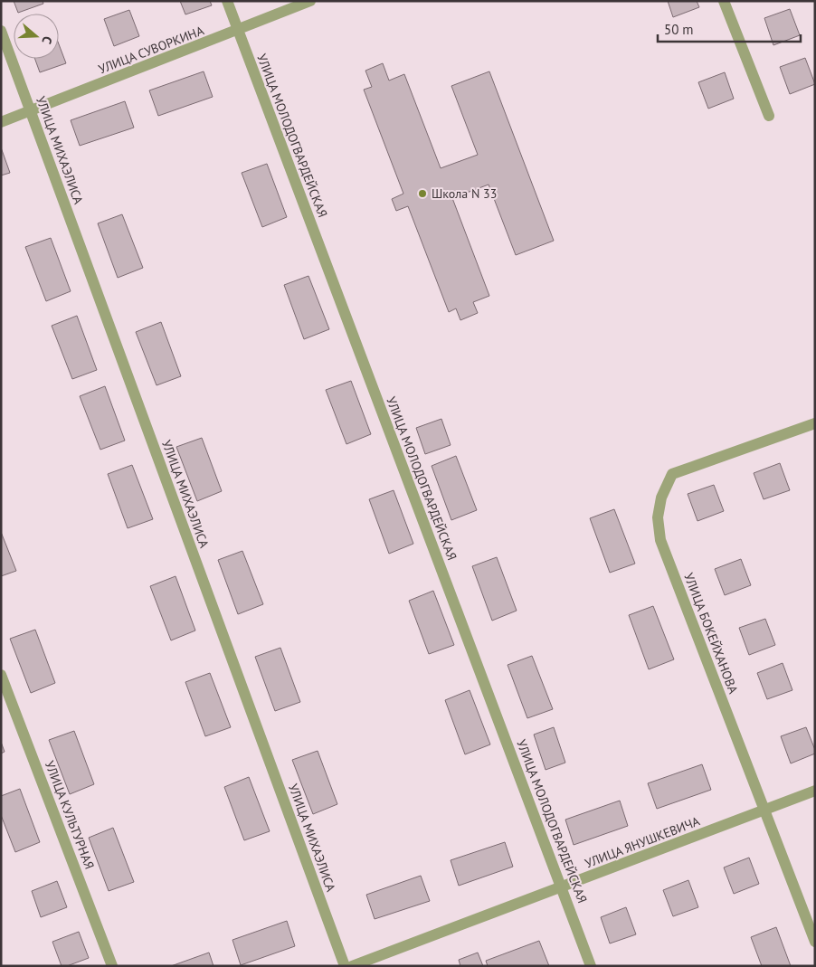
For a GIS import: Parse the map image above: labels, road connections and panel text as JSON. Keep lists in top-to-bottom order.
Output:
{
  "streets": {
    "street": [
      "УЛИЦА СУВОРКИНА",
      "УЛИЦА МОЛОДОГВАРДЕЙСКАЯ",
      "УЛИЦА МИХАЭЛИСА",
      "УЛИЦА БОКЕЙХАНОВА",
      "УЛИЦА КУЛЬТУРНАЯ",
      "УЛИЦА ЯНУШКЕВИЧА"
    ]
  },
  "crossings": [
    ["УЛИЦА СУВОРКИНА", "УЛИЦА МОЛОДОГВАРДЕЙСКАЯ"],
    ["УЛИЦА СУВОРКИНА", "УЛИЦА МИХАЭЛИСА"],
    ["УЛИЦА МОЛОДОГВАРДЕЙСКАЯ", "УЛИЦА ЯНУШКЕВИЧА"],
    ["УЛИЦА БОКЕЙХАНОВА", "УЛИЦА ЯНУШКЕВИЧА"]
  ],
  "places": ["Школа N 33"],
  "scale_bar": "50 m",
  "north": "right"
}
